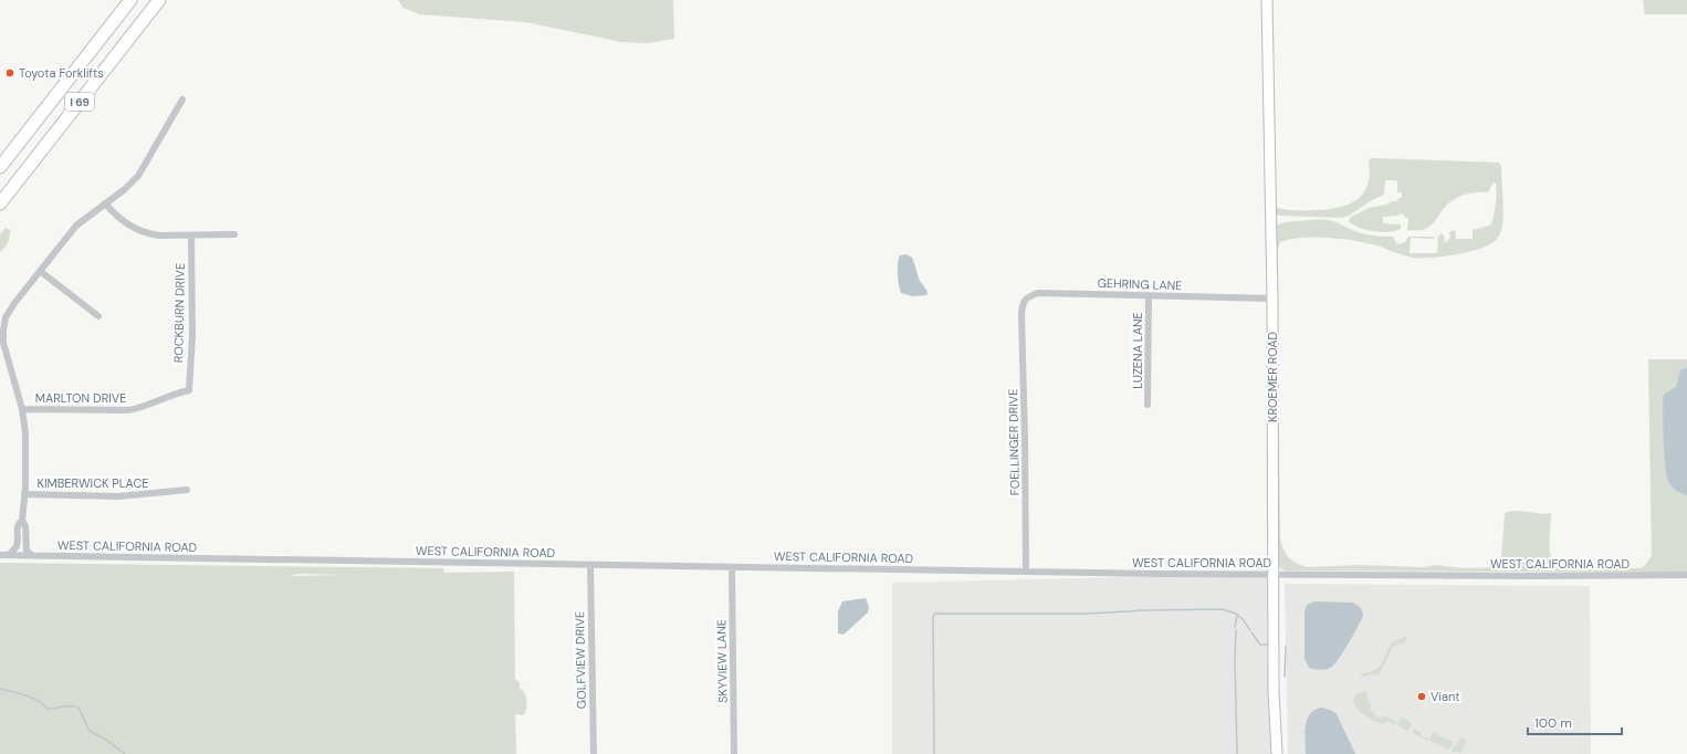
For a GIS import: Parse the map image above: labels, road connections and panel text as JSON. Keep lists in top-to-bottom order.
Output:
{
  "streets": {
    "highway": ["I 69"],
    "street": [
      "GEHRING LANE",
      "ROCKBURN DRIVE",
      "LUZENA LANE",
      "KROEMER ROAD",
      "MARLTON DRIVE",
      "FOELLINGER DRIVE",
      "KIMBERWICK PLACE",
      "WEST CALIFORNIA ROAD",
      "GOLFVIEW DRIVE",
      "SKYVIEW LANE"
    ]
  },
  "crossings": [
    ["GEHRING LANE", "LUZENA LANE"],
    ["GEHRING LANE", "KROEMER ROAD"],
    ["GEHRING LANE", "FOELLINGER DRIVE"],
    ["ROCKBURN DRIVE", "MARLTON DRIVE"],
    ["KROEMER ROAD", "WEST CALIFORNIA ROAD"],
    ["FOELLINGER DRIVE", "WEST CALIFORNIA ROAD"],
    ["WEST CALIFORNIA ROAD", "GOLFVIEW DRIVE"],
    ["WEST CALIFORNIA ROAD", "SKYVIEW LANE"]
  ],
  "places": ["Toyota Forklifts", "Viant"],
  "scale_bar": "100 m"
}
